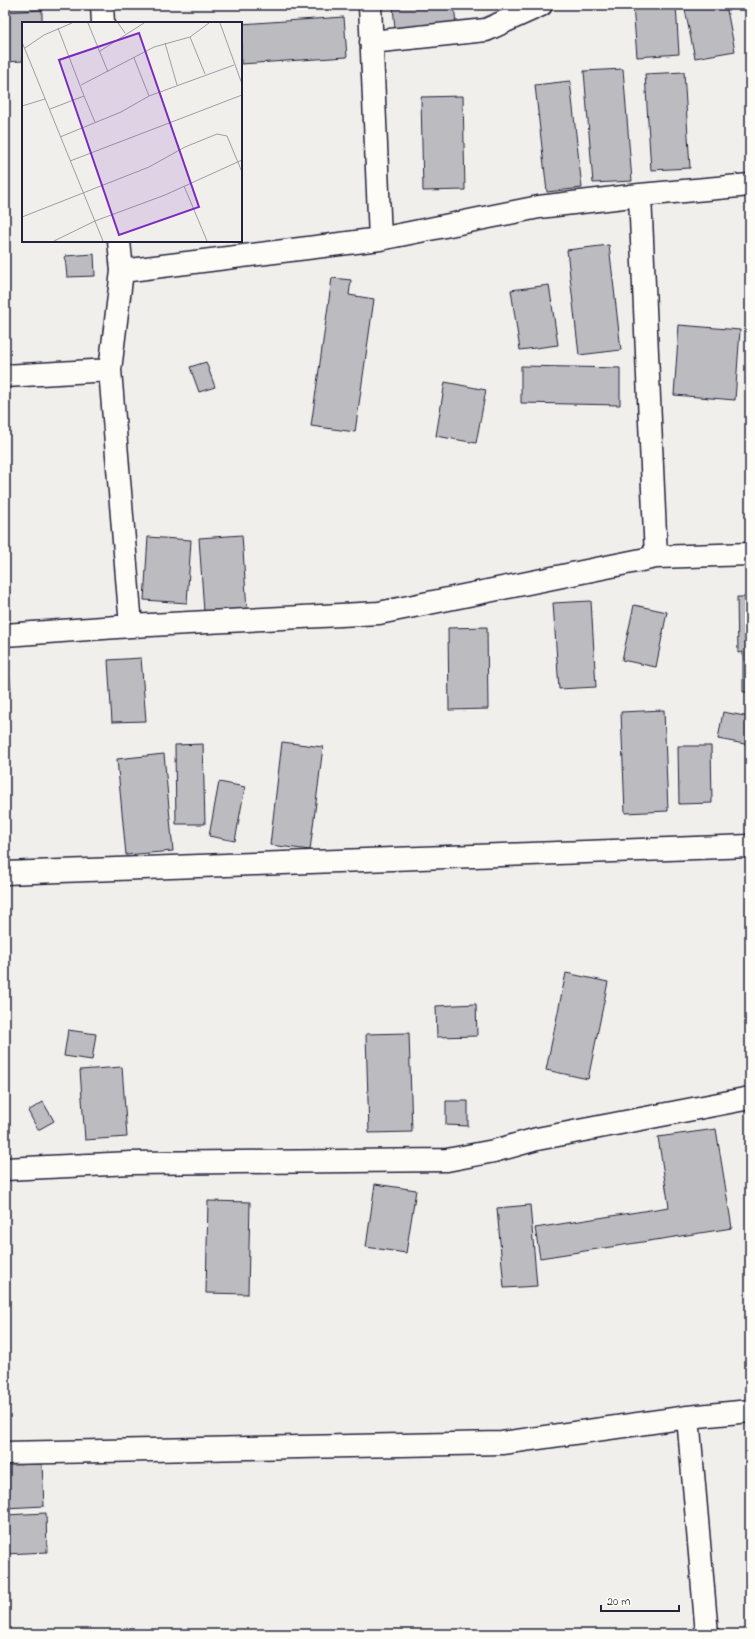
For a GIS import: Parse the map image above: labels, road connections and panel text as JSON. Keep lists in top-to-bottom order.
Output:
{
  "scale_bar": "20 m"
}
